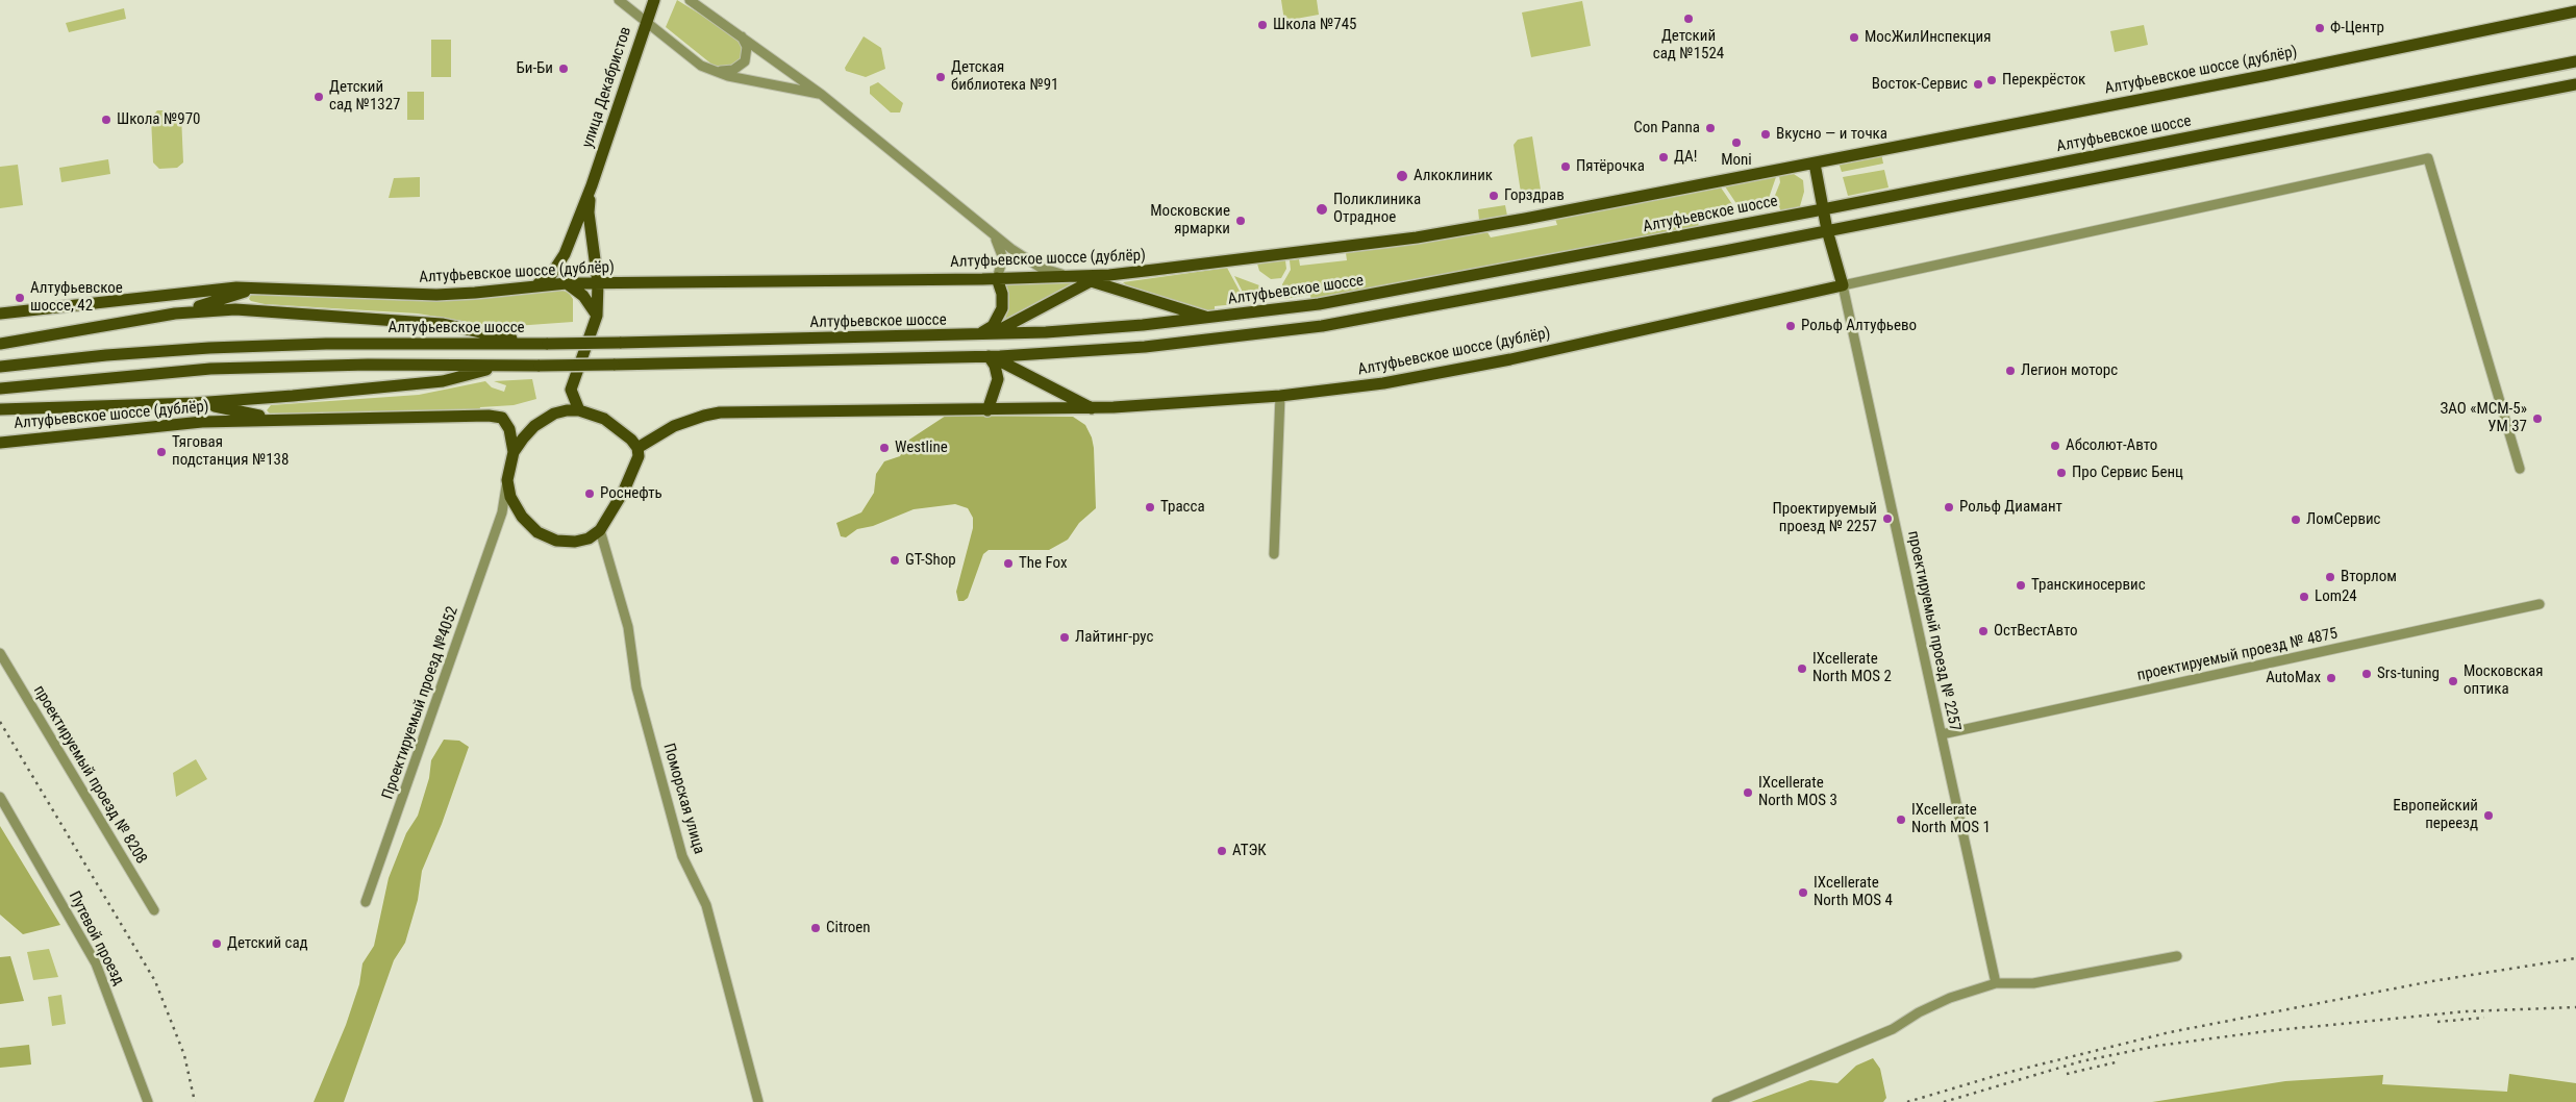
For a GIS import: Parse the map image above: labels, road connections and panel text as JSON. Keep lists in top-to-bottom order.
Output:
{
  "streets": {
    "main road": ["Алтуфьевское шоссе (дублёр)", "улица Декабристов", "Алтуфьевское шоссе"],
    "street": [
      "проектируемый проезд № 2257",
      "проектируемый проезд № 4875",
      "Проектируемый проезд №4052",
      "проектируемый проезд № 8208",
      "Поморская улица",
      "Путевой проезд"
    ]
  },
  "crossings": [
    ["Алтуфьевское шоссе (дублёр)", "улица Декабристов"],
    ["Алтуфьевское шоссе (дублёр)", "проектируемый проезд № 2257"],
    ["Алтуфьевское шоссе (дублёр)", "Проектируемый проезд №4052"],
    ["Алтуфьевское шоссе (дублёр)", "Поморская улица"],
    ["улица Декабристов", "Проектируемый проезд №4052"],
    ["улица Декабристов", "Поморская улица"],
    ["проектируемый проезд № 2257", "проектируемый проезд № 4875"],
    ["Проектируемый проезд №4052", "Поморская улица"]
  ],
  "places": [
    "Детский сад №1524",
    "Школа №745",
    "Ф-Центр",
    "МосЖилИнспекция",
    "Би-Би",
    "Детская библиотека №91",
    "Перекрёсток",
    "Восток-Сервис",
    "Детский сад №1327",
    "Школа №970",
    "Con Panna",
    "Вкусно — и точка",
    "Moni",
    "ДА!",
    "Пятёрочка",
    "Алкоклиник",
    "Горздрав",
    "Поликлиника Отрадное",
    "Московские ярмарки",
    "Алтуфьевское шоссе, 42",
    "Рольф Алтуфьево",
    "Легион моторс",
    "ЗАО «МСМ-5» УМ 37",
    "Абсолют-Авто",
    "Westline",
    "Тяговая подстанция №138",
    "Про Сервис Бенц",
    "Роснефть",
    "Трасса",
    "Рольф Диамант",
    "Проектируемый проезд № 2257",
    "ЛомСервис",
    "GT-Shop",
    "The Fox",
    "Вторлом",
    "Транскиносервис",
    "Lom24",
    "ОстВестАвто",
    "Лайтинг-рус",
    "IXcellerate North MOS 2",
    "Srs-tuning",
    "AutoMax",
    "Московская оптика",
    "IXcellerate North MOS 3",
    "Европейский переезд",
    "IXcellerate North MOS 1",
    "АТЭК",
    "IXcellerate North MOS 4",
    "Citroen",
    "Детский сад"
  ]
}
